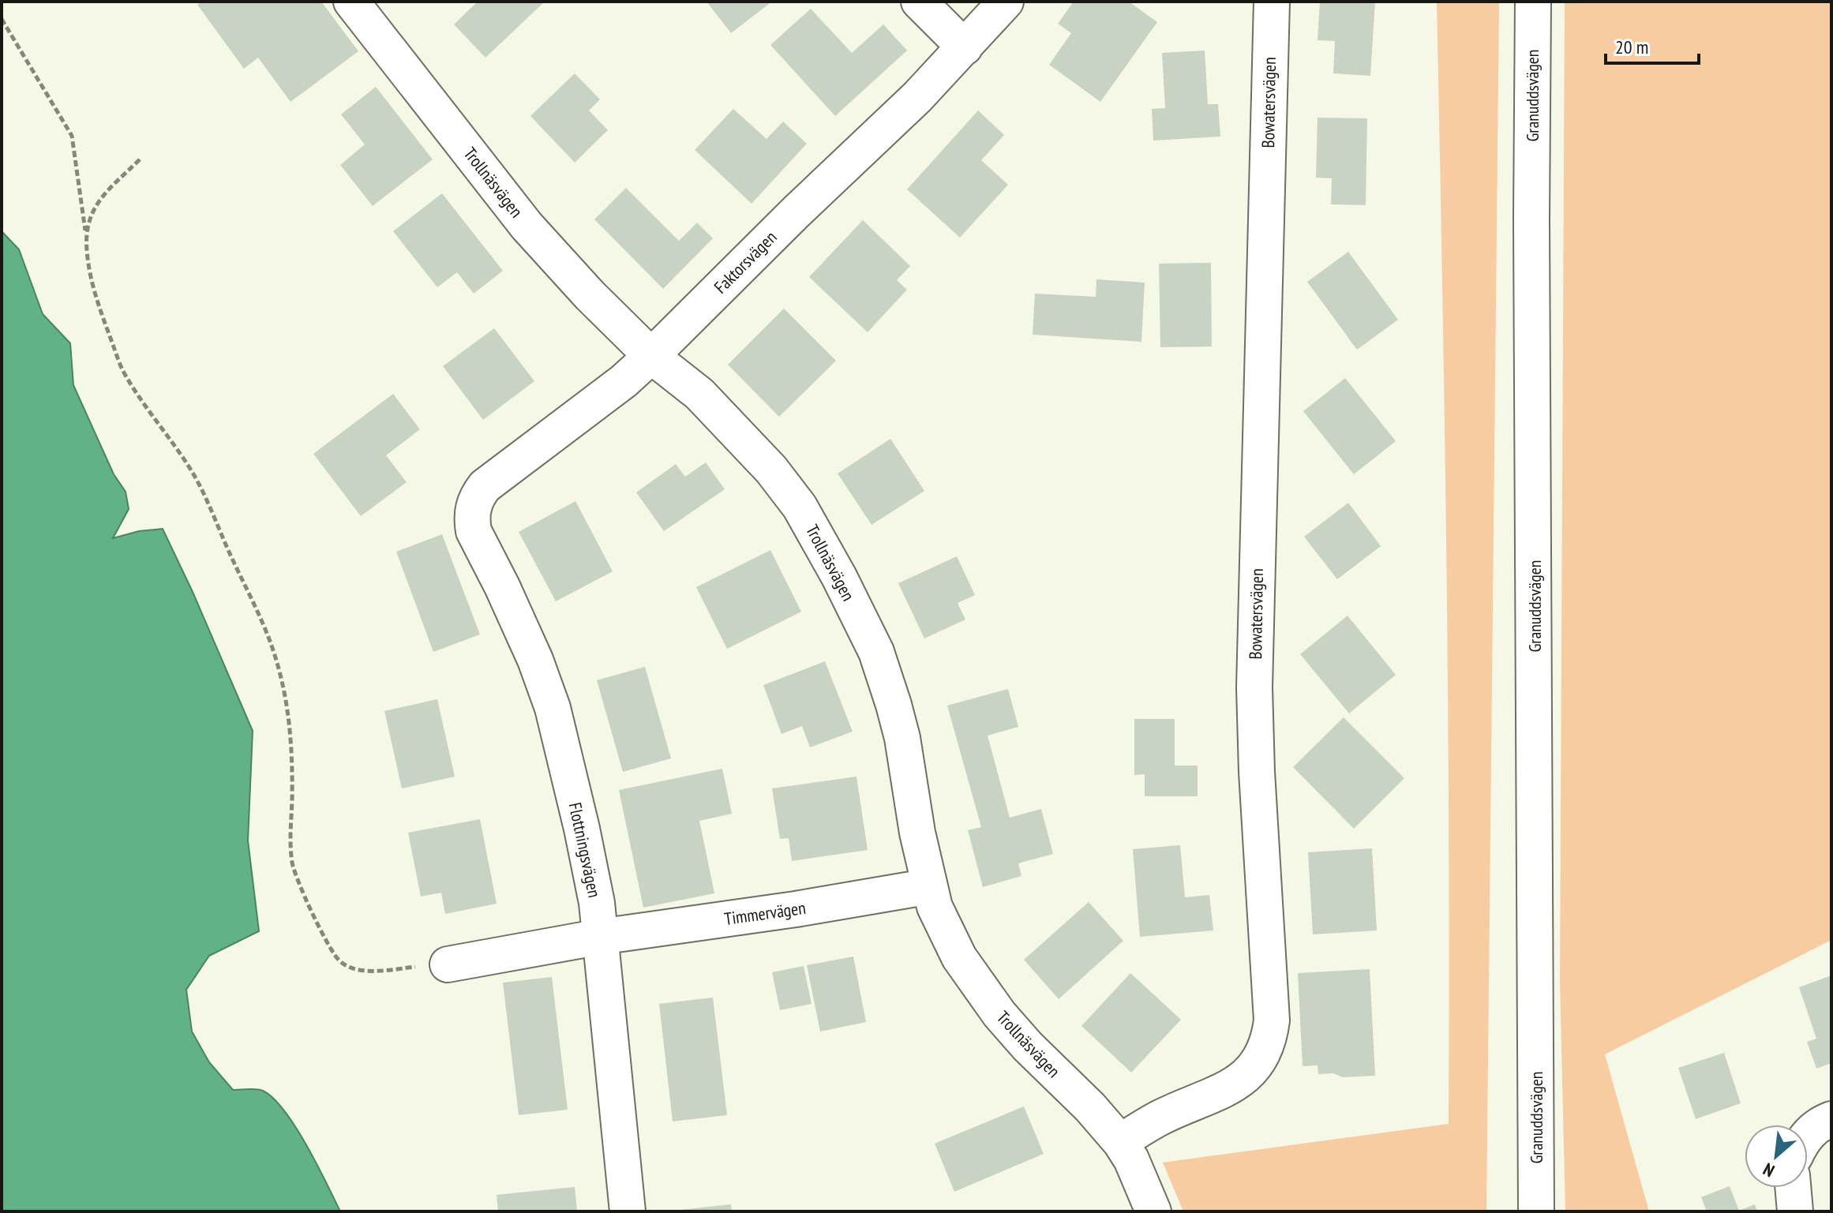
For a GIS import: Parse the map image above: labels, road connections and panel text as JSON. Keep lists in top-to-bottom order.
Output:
{
  "streets": {
    "street": [
      "Granuddsvägen",
      "Bowatersvägen",
      "Trollnäsvägen",
      "Faktorsvägen",
      "Flottningsvägen",
      "Timmervägen"
    ]
  },
  "crossings": [
    ["Bowatersvägen", "Trollnäsvägen"],
    ["Trollnäsvägen", "Faktorsvägen"],
    ["Trollnäsvägen", "Timmervägen"],
    ["Faktorsvägen", "Flottningsvägen"],
    ["Flottningsvägen", "Timmervägen"]
  ],
  "scale_bar": "20 m",
  "north": "bottom left"
}
